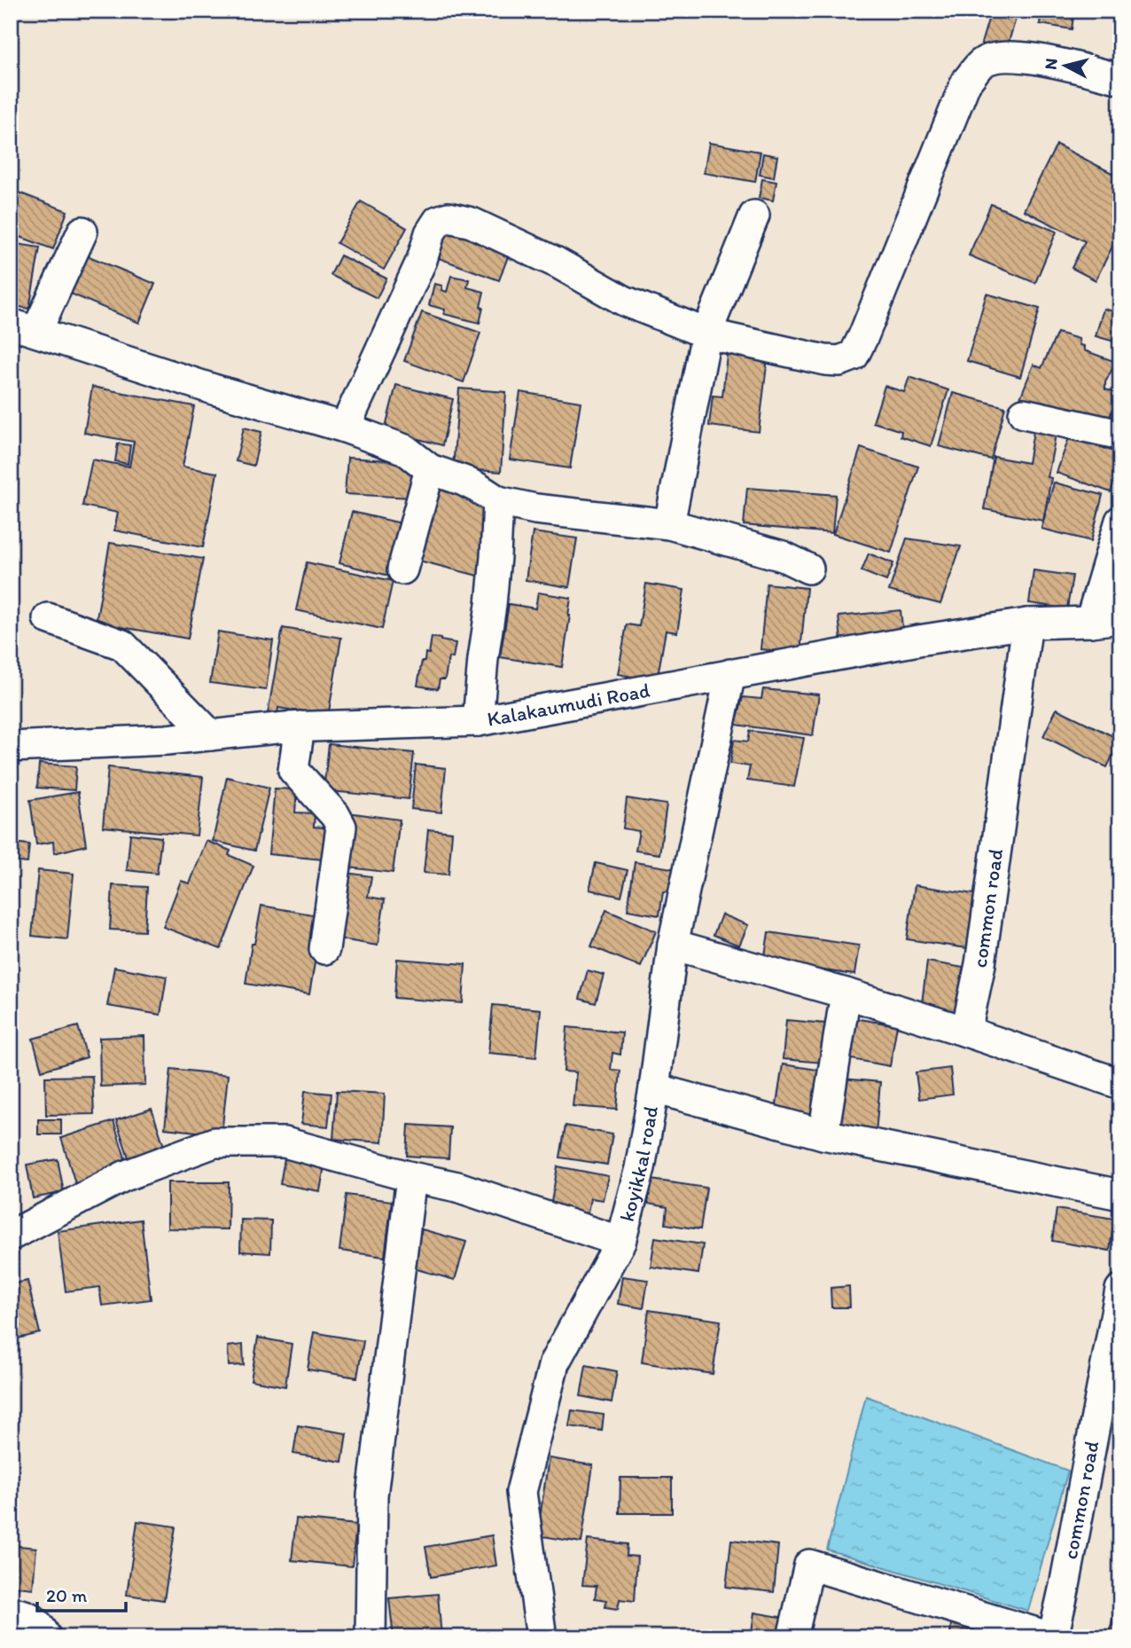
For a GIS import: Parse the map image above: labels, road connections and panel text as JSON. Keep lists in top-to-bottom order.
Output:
{
  "streets": {
    "street": ["Kalakaumudi Road", "common road", "koyikkal road"]
  },
  "crossings": [
    ["Kalakaumudi Road", "common road"],
    ["Kalakaumudi Road", "koyikkal road"]
  ],
  "scale_bar": "20 m",
  "north": "left"
}
